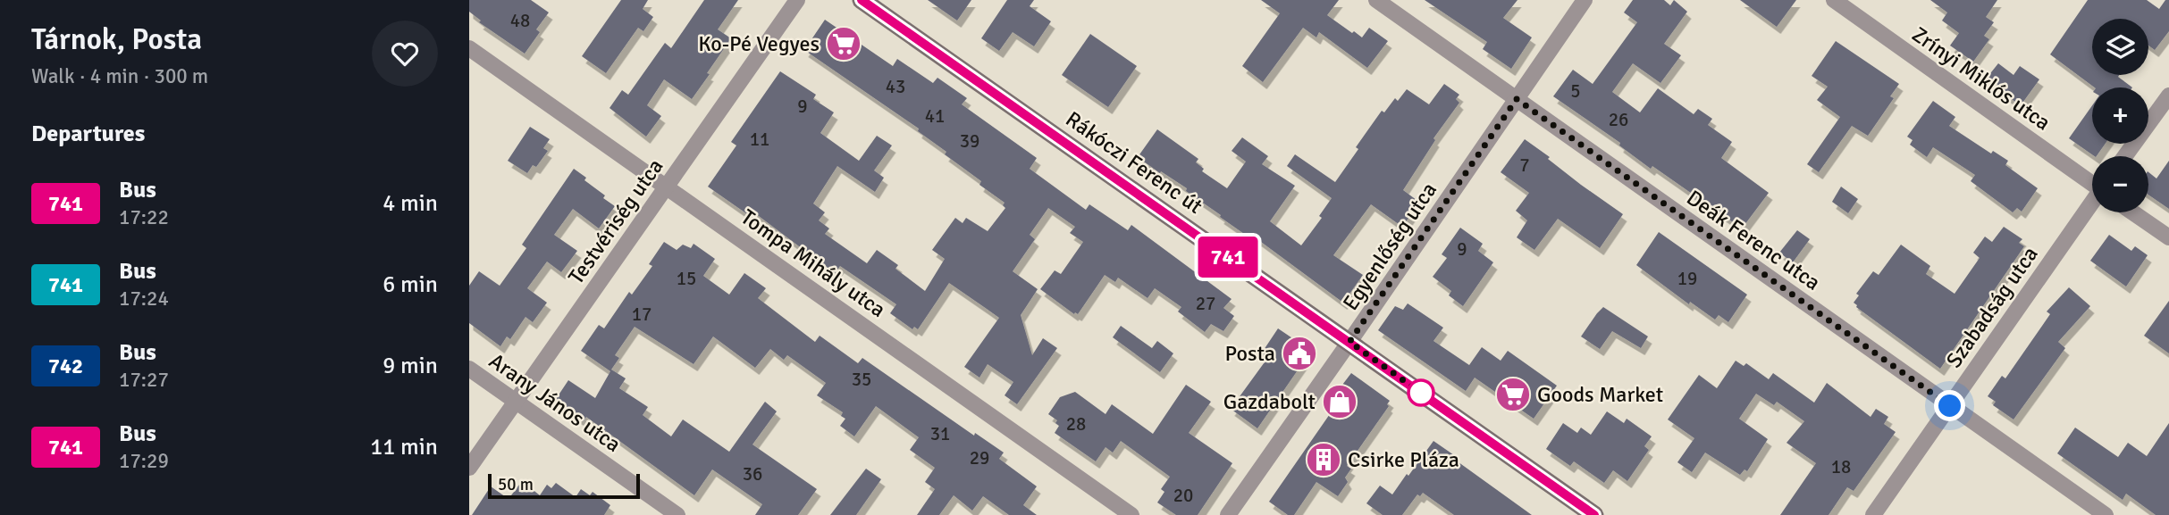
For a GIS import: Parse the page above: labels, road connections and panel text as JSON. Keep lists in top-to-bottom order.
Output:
{
  "streets": {
    "street": [
      "Zrínyi Miklós utca",
      "Rákóczi Ferenc út",
      "Testvériség utca",
      "Deák Ferenc utca",
      "Egyenlőség utca",
      "Tompa Mihály utca",
      "Szabadság utca",
      "Arany János utca"
    ]
  },
  "crossings": [
    ["Rákóczi Ferenc út", "Egyenlőség utca"],
    ["Testvériség utca", "Tompa Mihály utca"],
    ["Testvériség utca", "Arany János utca"],
    ["Deák Ferenc utca", "Egyenlőség utca"],
    ["Deák Ferenc utca", "Szabadság utca"]
  ],
  "places": {
    "supermarket": ["Ko-Pé Vegyes", "Goods Market"],
    "public building": ["Posta"],
    "shop": ["Gazdabolt"],
    "building": ["Csirke Pláza"]
  },
  "lines": ["bus line 741"],
  "house_numbers": [
    "48",
    "43",
    "5",
    "9",
    "41",
    "26",
    "11",
    "39",
    "7",
    "9",
    "15",
    "19",
    "27",
    "17",
    "35",
    "28",
    "31",
    "29",
    "18",
    "36",
    "20"
  ],
  "scale_bar": "50 m",
  "page": {
    "heading": [
      ["Tárnok, Posta", "Walk · 4 min · 300 m"],
      "Departures"
    ],
    "on_map": "741",
    "map_buttons": ["+", "−"],
    "list": [
      {
        "mark": "741",
        "name": "Bus",
        "note": "17:22",
        "value": "4 min"
      },
      {
        "mark": "741",
        "name": "Bus",
        "note": "17:24",
        "value": "6 min"
      },
      {
        "mark": "742",
        "name": "Bus",
        "note": "17:27",
        "value": "9 min"
      },
      {
        "mark": "741",
        "name": "Bus",
        "note": "17:29",
        "value": "11 min"
      }
    ],
    "scale": "50 m"
  }
}
